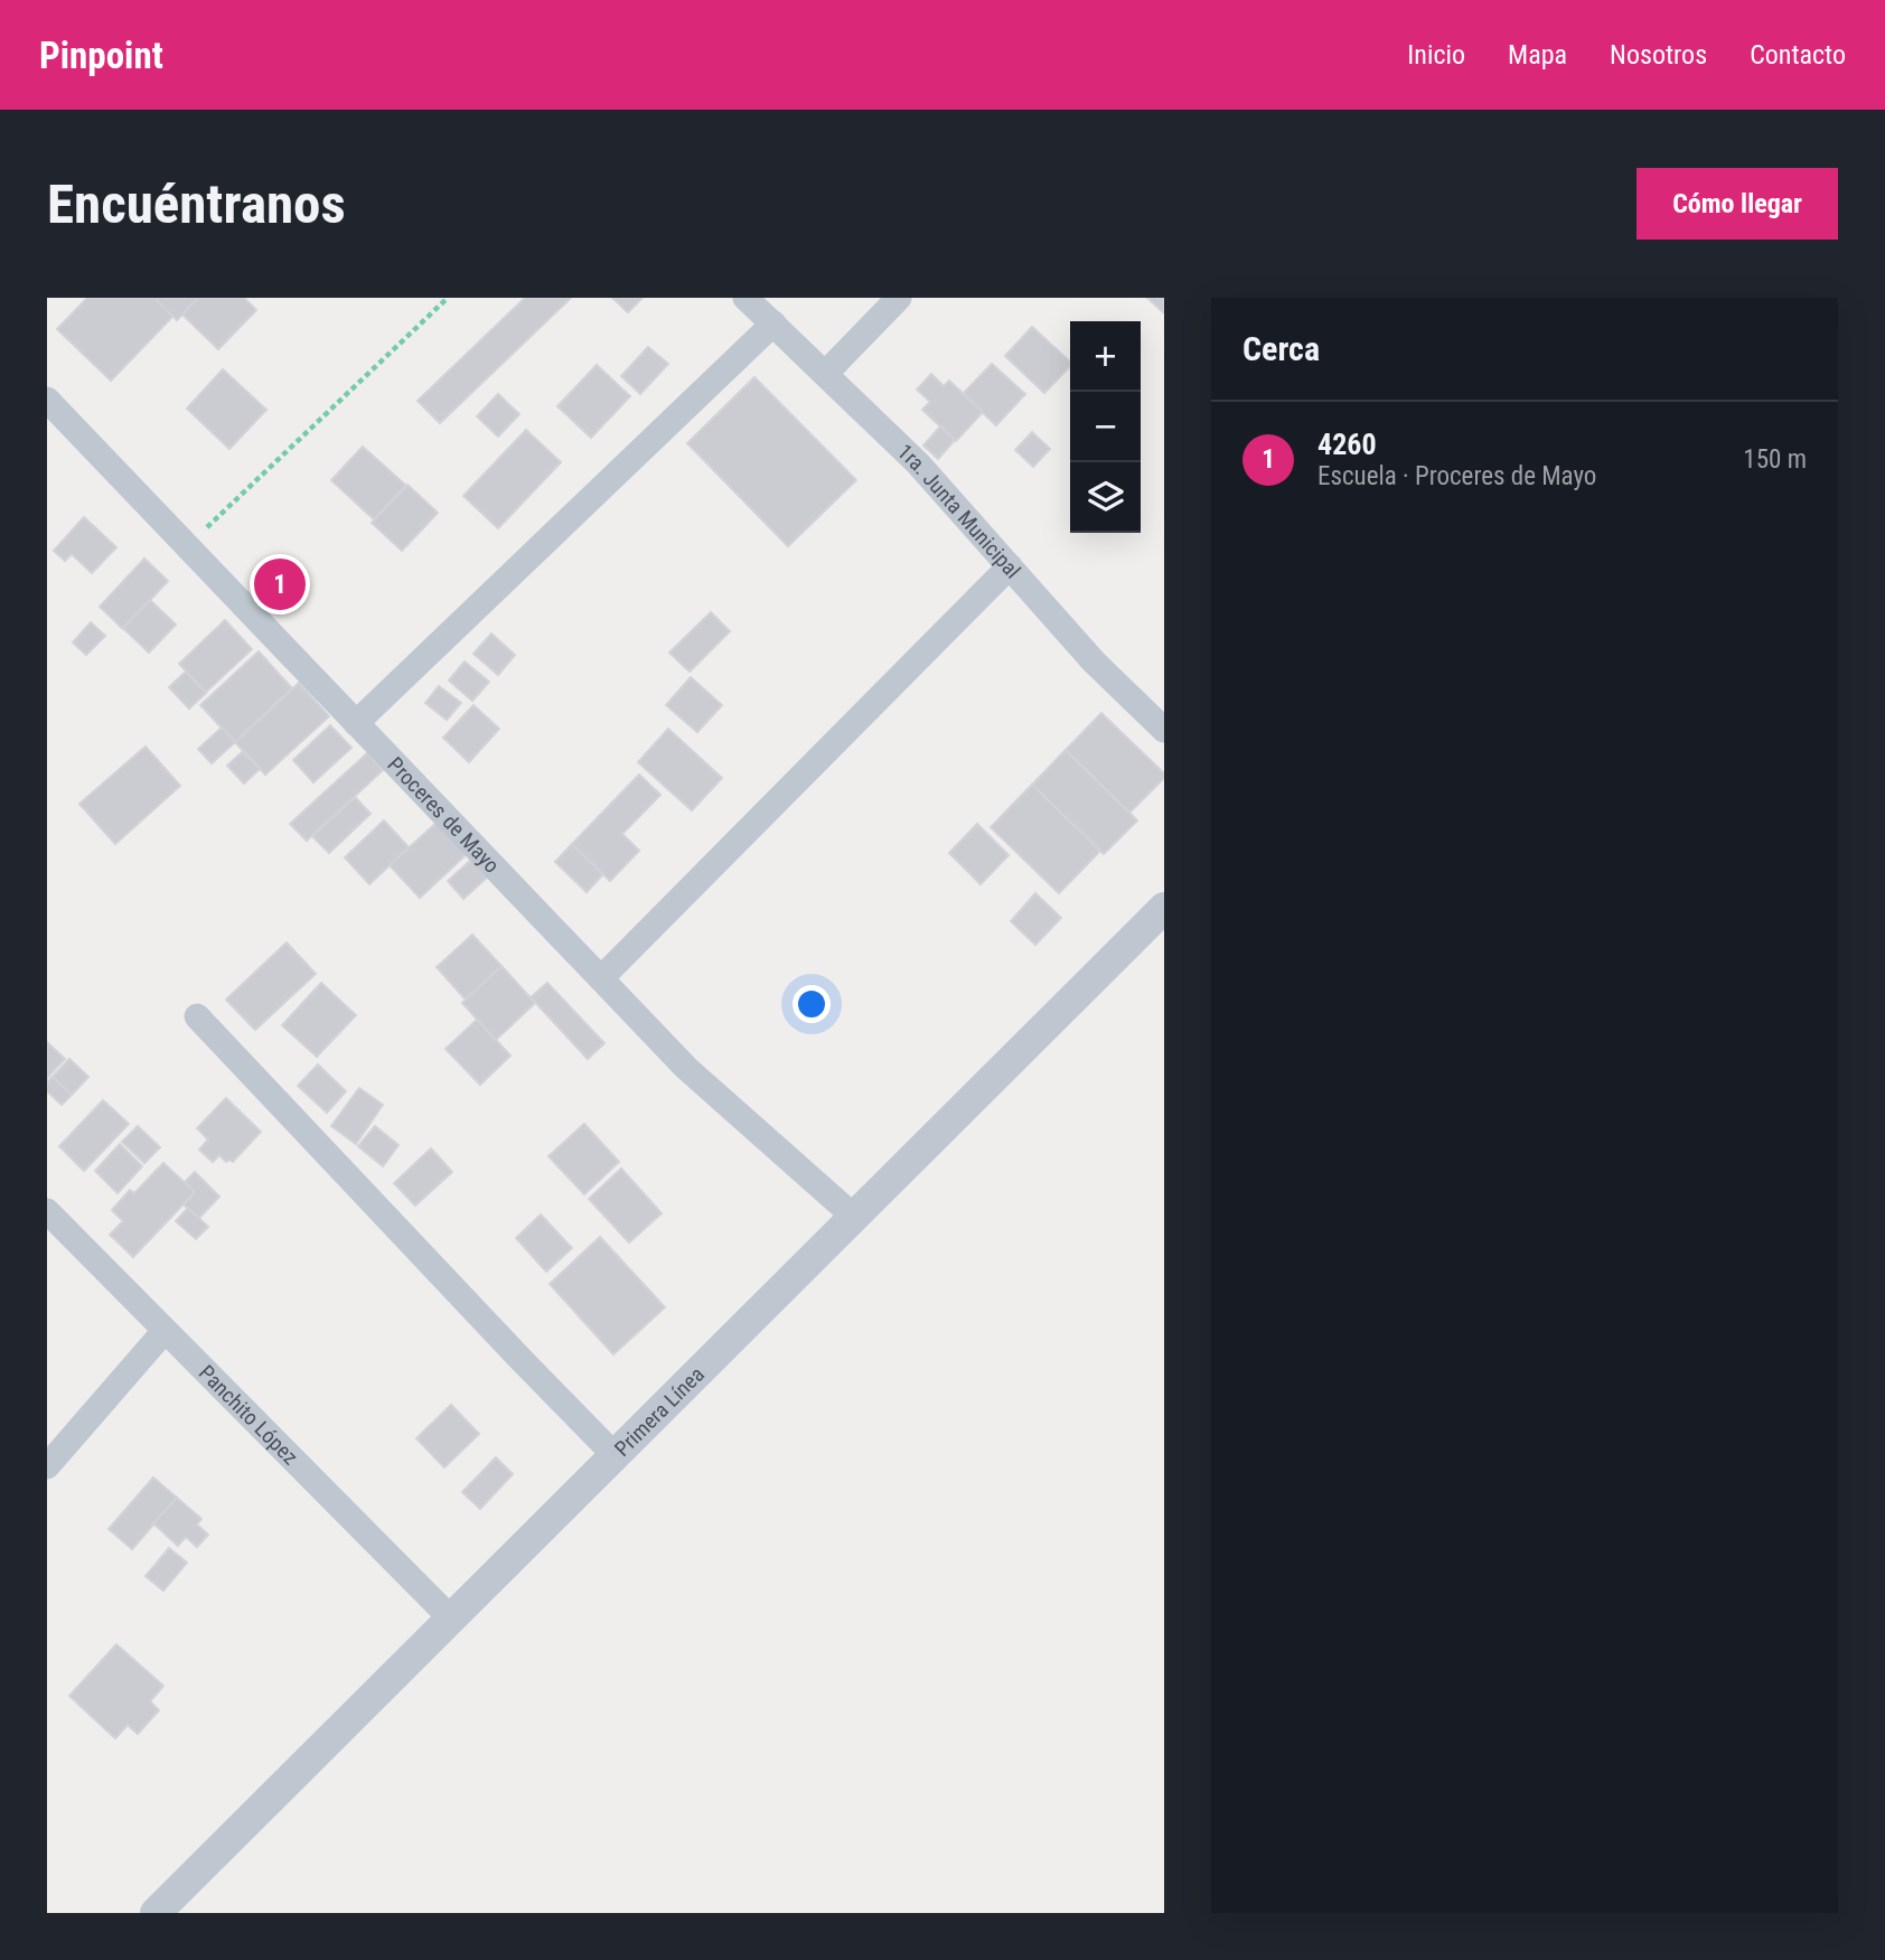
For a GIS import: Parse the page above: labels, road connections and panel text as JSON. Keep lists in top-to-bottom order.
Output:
{
  "streets": {
    "street": [
      "1ra. Junta Municipal",
      "Proceres de Mayo",
      "Primera Línea",
      "Panchito López"
    ]
  },
  "crossings": [
    ["Proceres de Mayo", "Primera Línea"],
    ["Primera Línea", "Panchito López"]
  ],
  "page": {
    "header": "Pinpoint",
    "nav": [
      "Inicio",
      "Mapa",
      "Nosotros",
      "Contacto"
    ],
    "buttons": "Cómo llegar",
    "title": "Encuéntranos",
    "heading": "Cerca",
    "map_buttons": ["+", "−"],
    "list": [
      {
        "mark": "1",
        "name": "4260",
        "note": "Escuela · Proceres de Mayo",
        "value": "150 m"
      }
    ],
    "pins": "1"
  }
}
